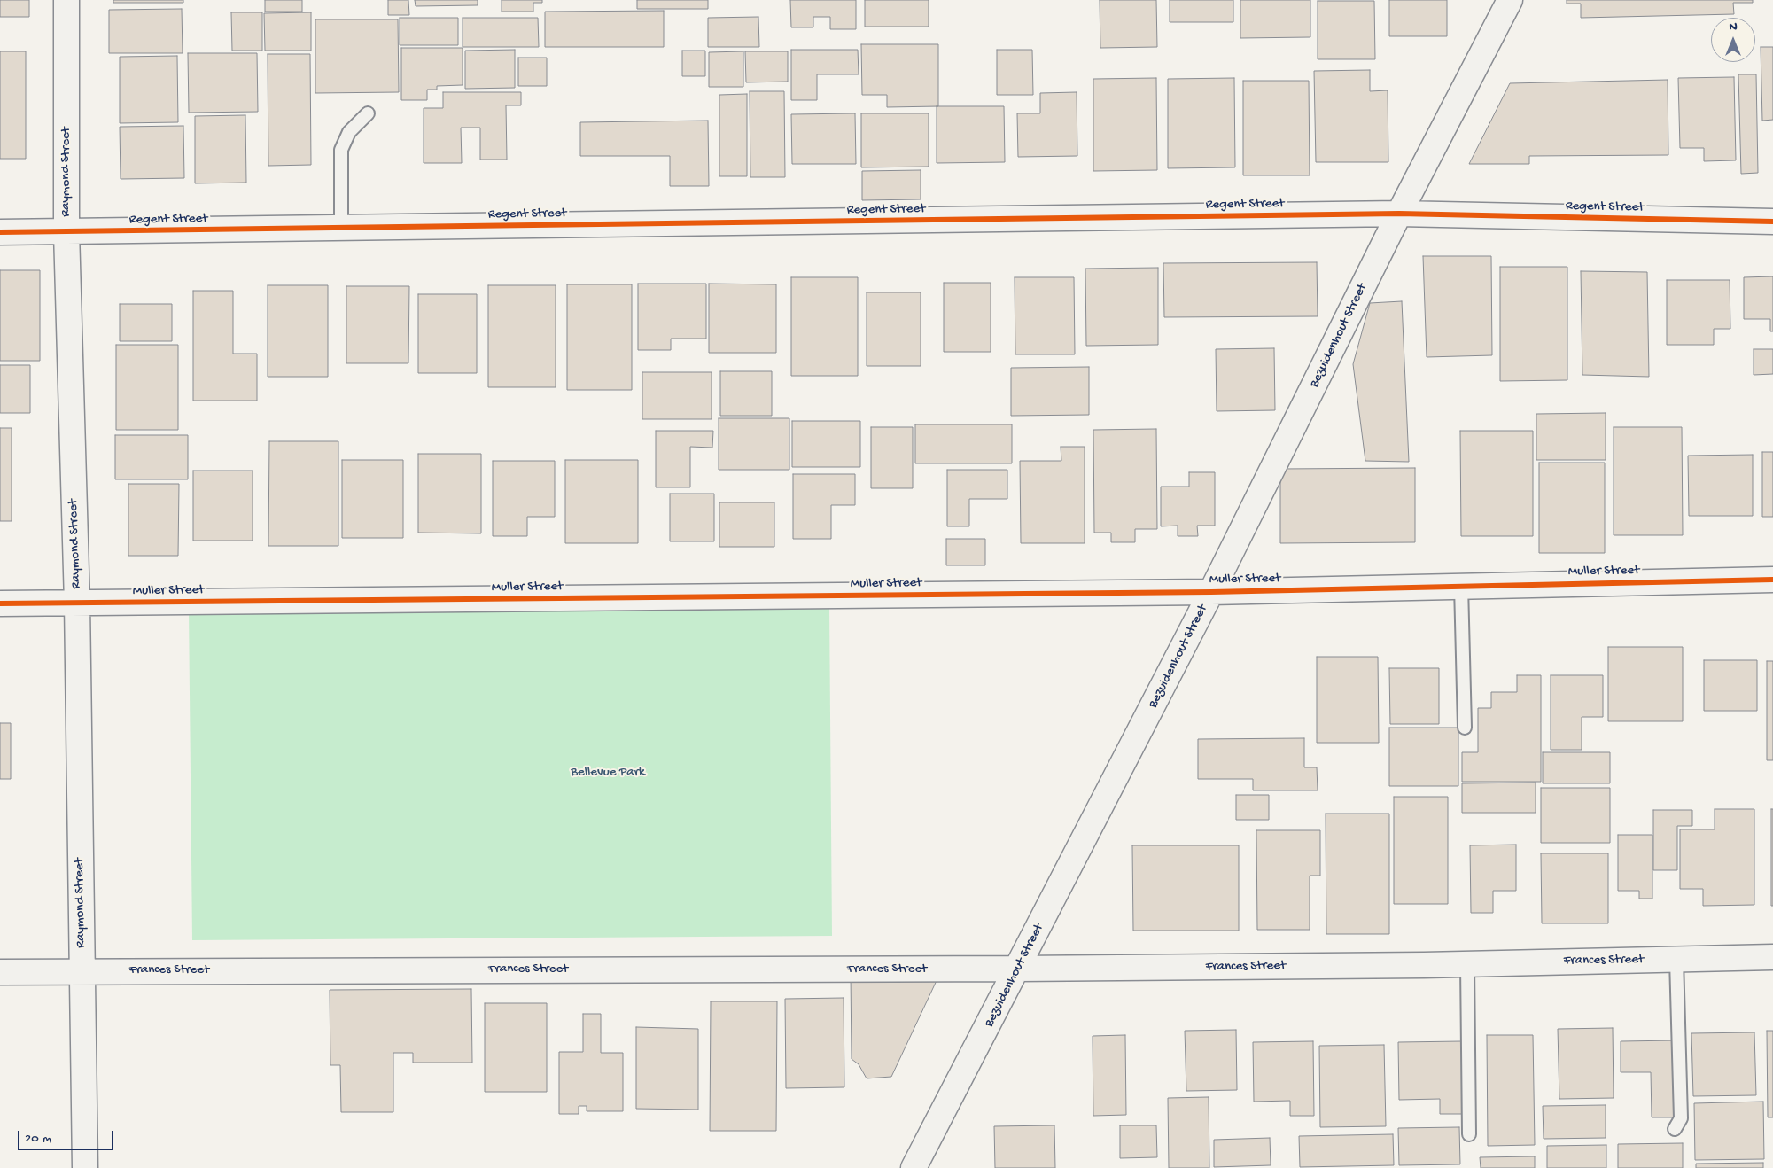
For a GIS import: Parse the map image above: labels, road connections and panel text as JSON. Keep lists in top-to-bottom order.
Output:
{
  "streets": {
    "street": [
      "Raymond Street",
      "Regent Street",
      "Bezuidenhout Street",
      "Muller Street",
      "Frances Street"
    ]
  },
  "crossings": [
    ["Raymond Street", "Regent Street"],
    ["Raymond Street", "Muller Street"],
    ["Raymond Street", "Frances Street"],
    ["Regent Street", "Bezuidenhout Street"],
    ["Bezuidenhout Street", "Muller Street"],
    ["Bezuidenhout Street", "Frances Street"]
  ],
  "parks": ["Bellevue Park"],
  "scale_bar": "20 m",
  "north": "top"
}
